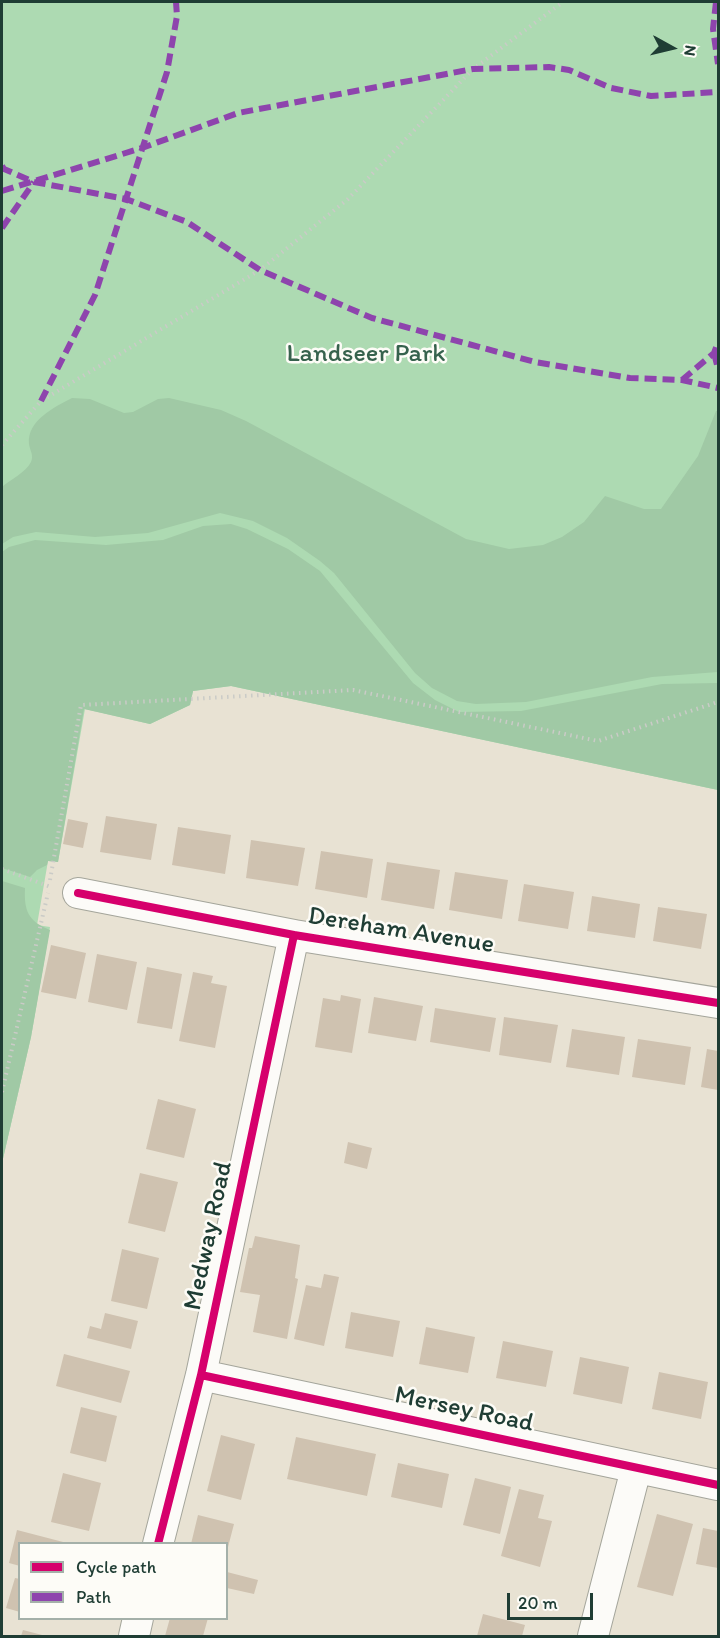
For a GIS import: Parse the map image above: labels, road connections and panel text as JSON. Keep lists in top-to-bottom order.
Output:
{
  "streets": {
    "street": ["Dereham Avenue", "Medway Road", "Mersey Road"]
  },
  "crossings": [
    ["Dereham Avenue", "Medway Road"],
    ["Medway Road", "Mersey Road"]
  ],
  "parks": ["Landseer Park"],
  "legend": ["Cycle path", "Path"],
  "scale_bar": "20 m",
  "north": "right"
}
